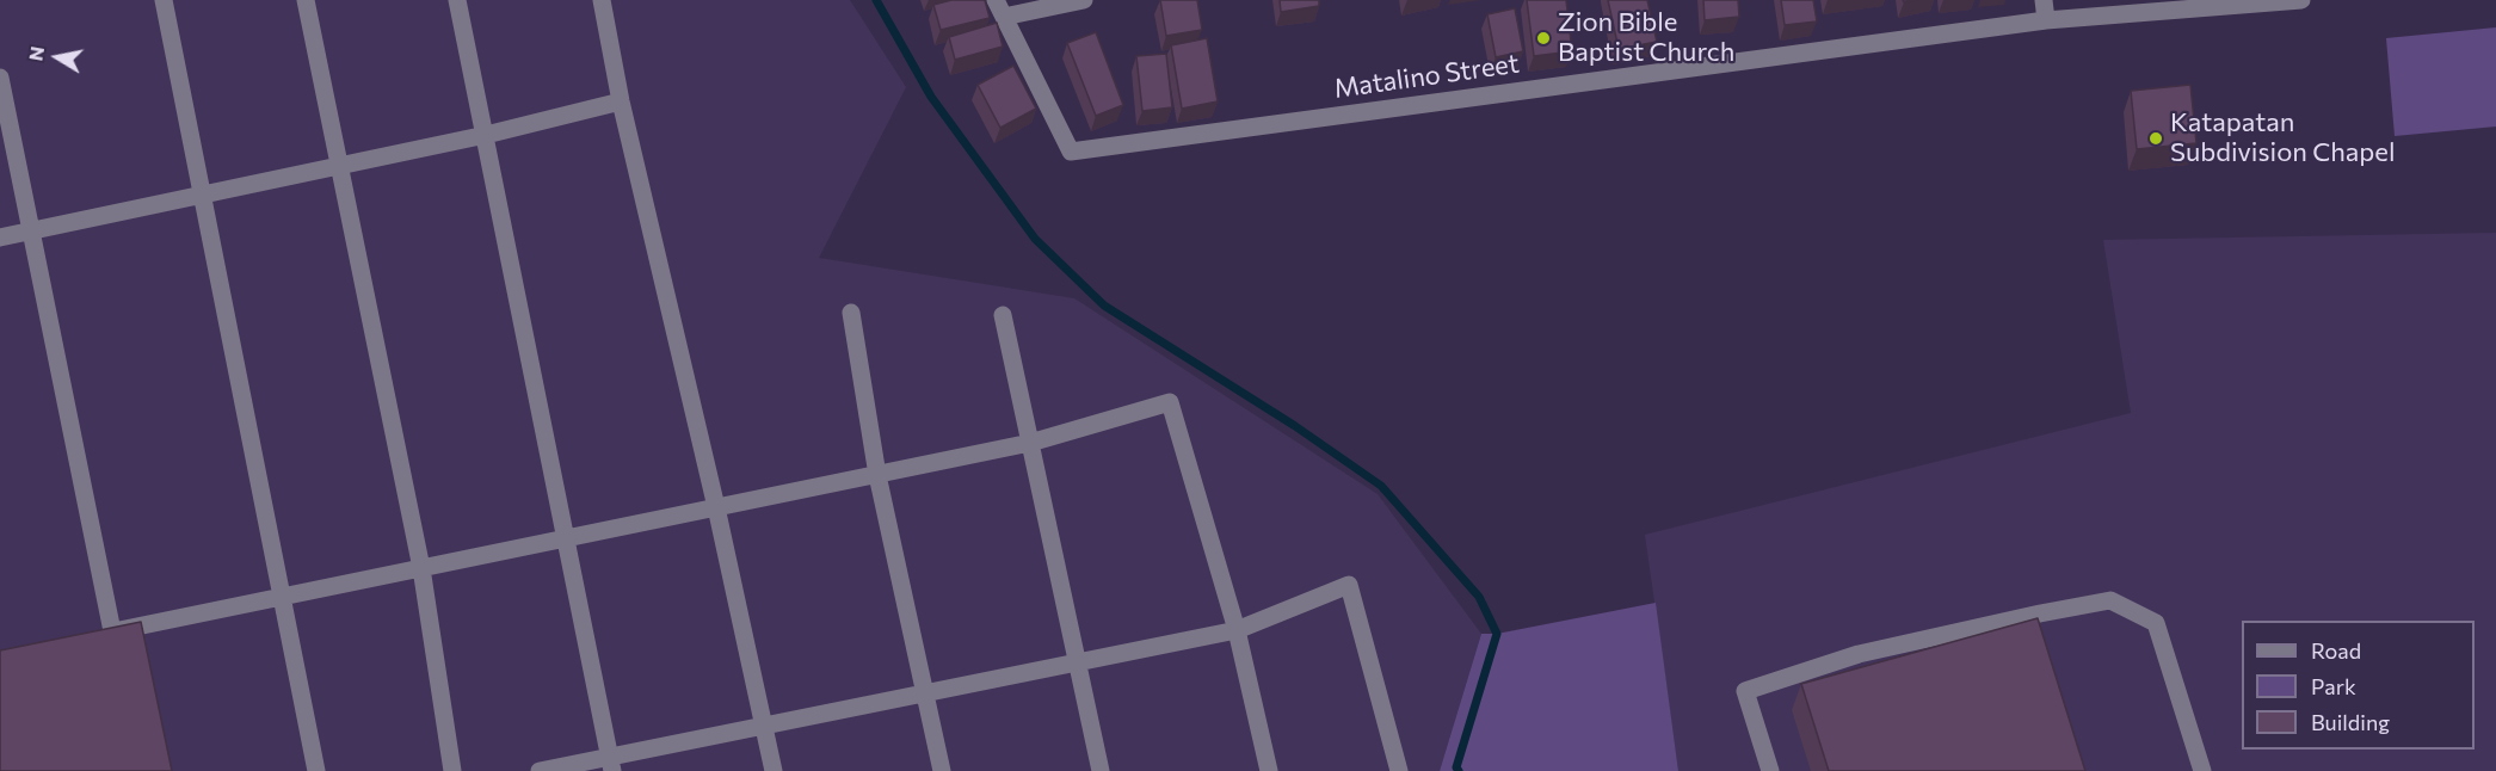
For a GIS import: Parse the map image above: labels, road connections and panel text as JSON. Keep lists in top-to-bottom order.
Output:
{
  "streets": {
    "street": ["Matalino Street"]
  },
  "places": ["Zion Bible Baptist Church", "Katapatan Subdivision Chapel"],
  "legend": ["Road", "Park", "Building"],
  "north": "left"
}
